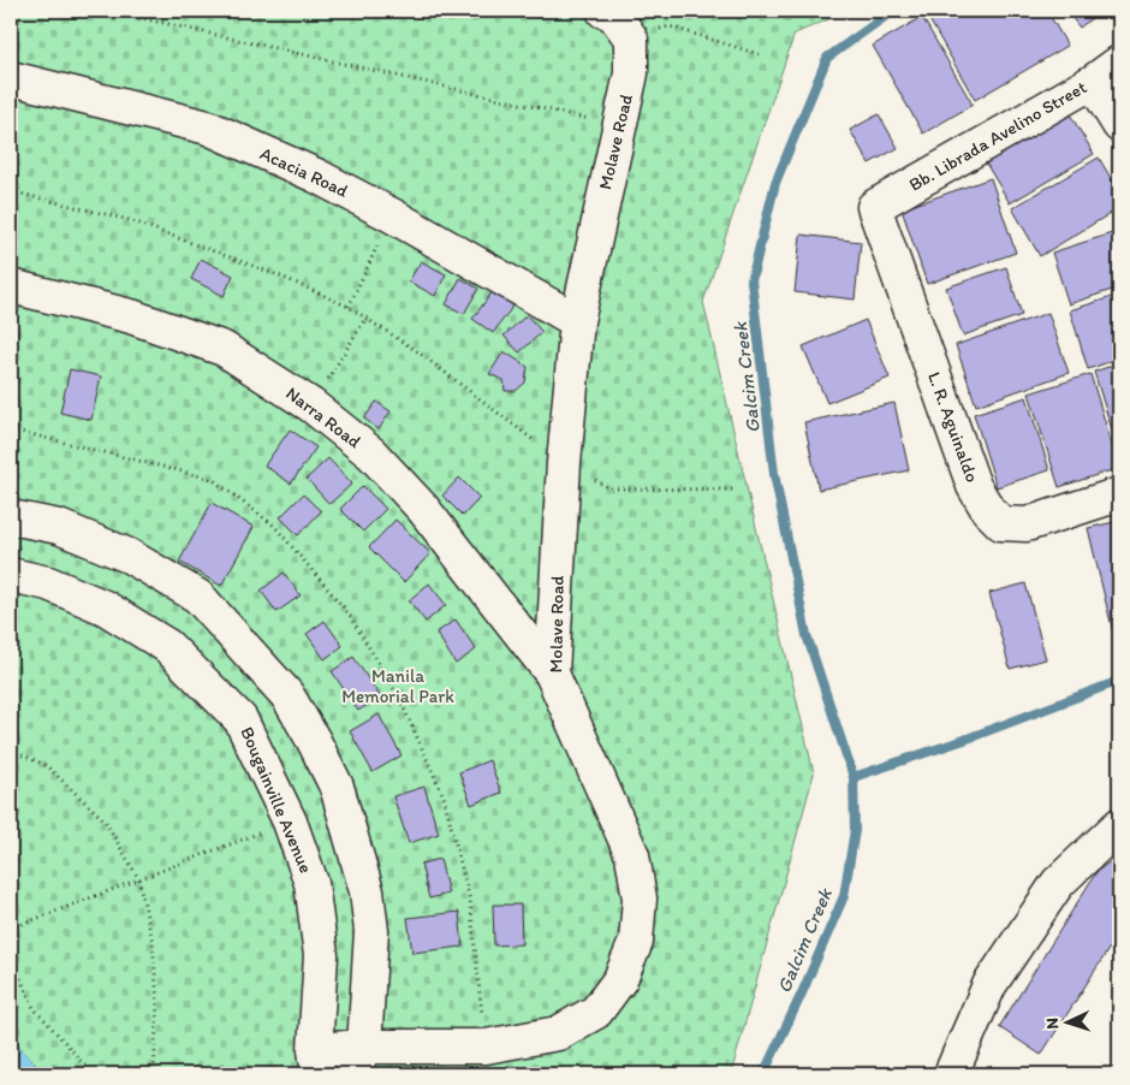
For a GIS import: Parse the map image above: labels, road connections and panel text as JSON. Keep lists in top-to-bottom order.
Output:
{
  "streets": {
    "street": [
      "Bb. Librada Avelino Street",
      "Molave Road",
      "Acacia Road",
      "Narra Road",
      "L. R. Aguinaldo",
      "Bougainville Avenue"
    ]
  },
  "crossings": [
    ["Bb. Librada Avelino Street", "L. R. Aguinaldo"],
    ["Molave Road", "Acacia Road"],
    ["Molave Road", "Narra Road"],
    ["Molave Road", "Bougainville Avenue"]
  ],
  "water": ["Galcim Creek"],
  "parks": ["Manila Memorial Park"],
  "north": "left"
}
